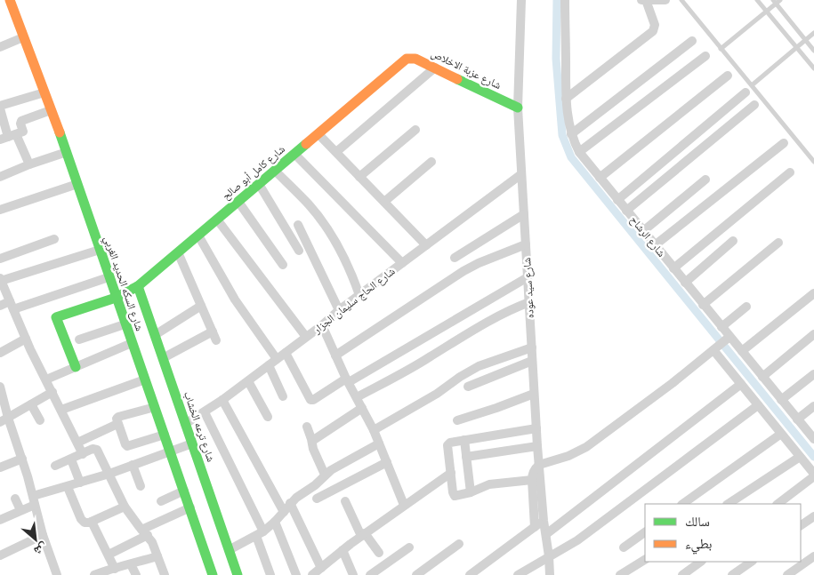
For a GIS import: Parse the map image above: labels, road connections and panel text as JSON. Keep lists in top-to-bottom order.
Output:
{
  "streets": {
    "street": [
      "شارع عزبة الاخلاص",
      "شارع كامل أبو صالح",
      "شارع الرشاح",
      "شارع السكه الحديد الغربي",
      "شارع سيد عوده",
      "شارع الحاج سليمان الجزار",
      "شارع ترعه الخشاب"
    ]
  },
  "crossings": [
    ["شارع عزبة الاخلاص", "شارع كامل أبو صالح"],
    ["شارع عزبة الاخلاص", "شارع سيد عوده"],
    ["شارع كامل أبو صالح", "شارع السكه الحديد الغربي"],
    ["شارع كامل أبو صالح", "شارع ترعه الخشاب"],
    ["شارع سيد عوده", "شارع الحاج سليمان الجزار"],
    ["شارع الحاج سليمان الجزار", "شارع ترعه الخشاب"]
  ],
  "legend": ["سالك", "بطيء"],
  "north": "bottom right"
}
